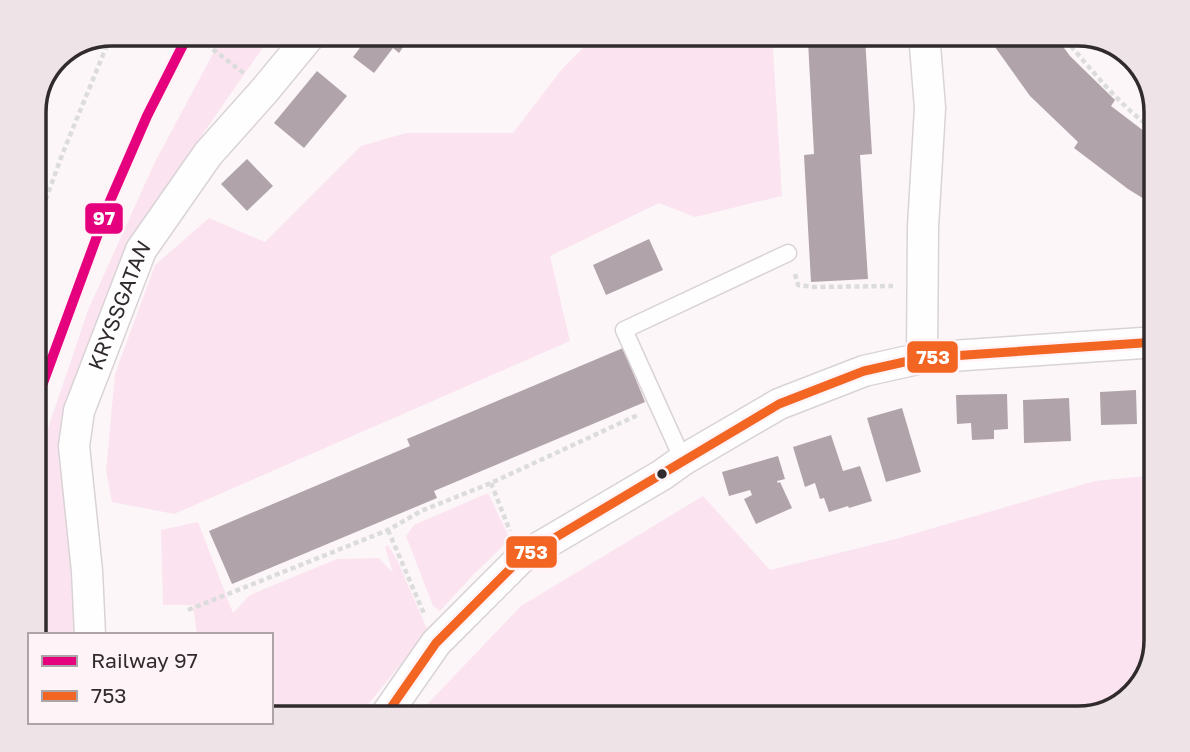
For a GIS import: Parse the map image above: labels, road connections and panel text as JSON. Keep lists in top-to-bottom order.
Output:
{
  "streets": {
    "street": ["KRYSSGATAN"]
  },
  "lines": ["rail line 97", "transit line 753"],
  "legend": ["Railway 97", "753"]
}
